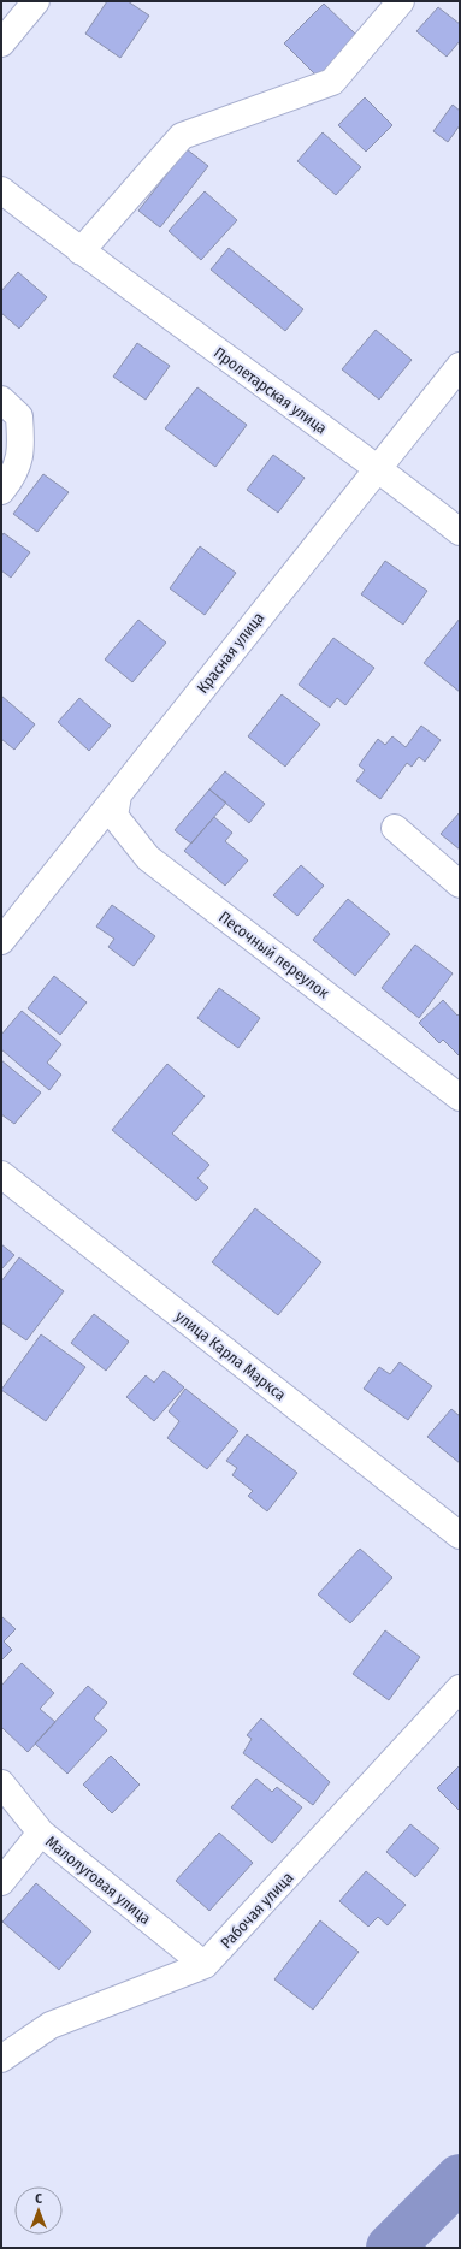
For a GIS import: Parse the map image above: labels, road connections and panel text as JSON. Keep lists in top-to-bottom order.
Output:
{
  "streets": {
    "street": [
      "Пролетарская улица",
      "Красная улица",
      "Песочный переулок",
      "улица Карла Маркса",
      "Малолуговая улица",
      "Рабочая улица"
    ]
  },
  "crossings": [
    ["Пролетарская улица", "Красная улица"],
    ["Красная улица", "Песочный переулок"],
    ["Малолуговая улица", "Рабочая улица"]
  ],
  "north": "top"
}
